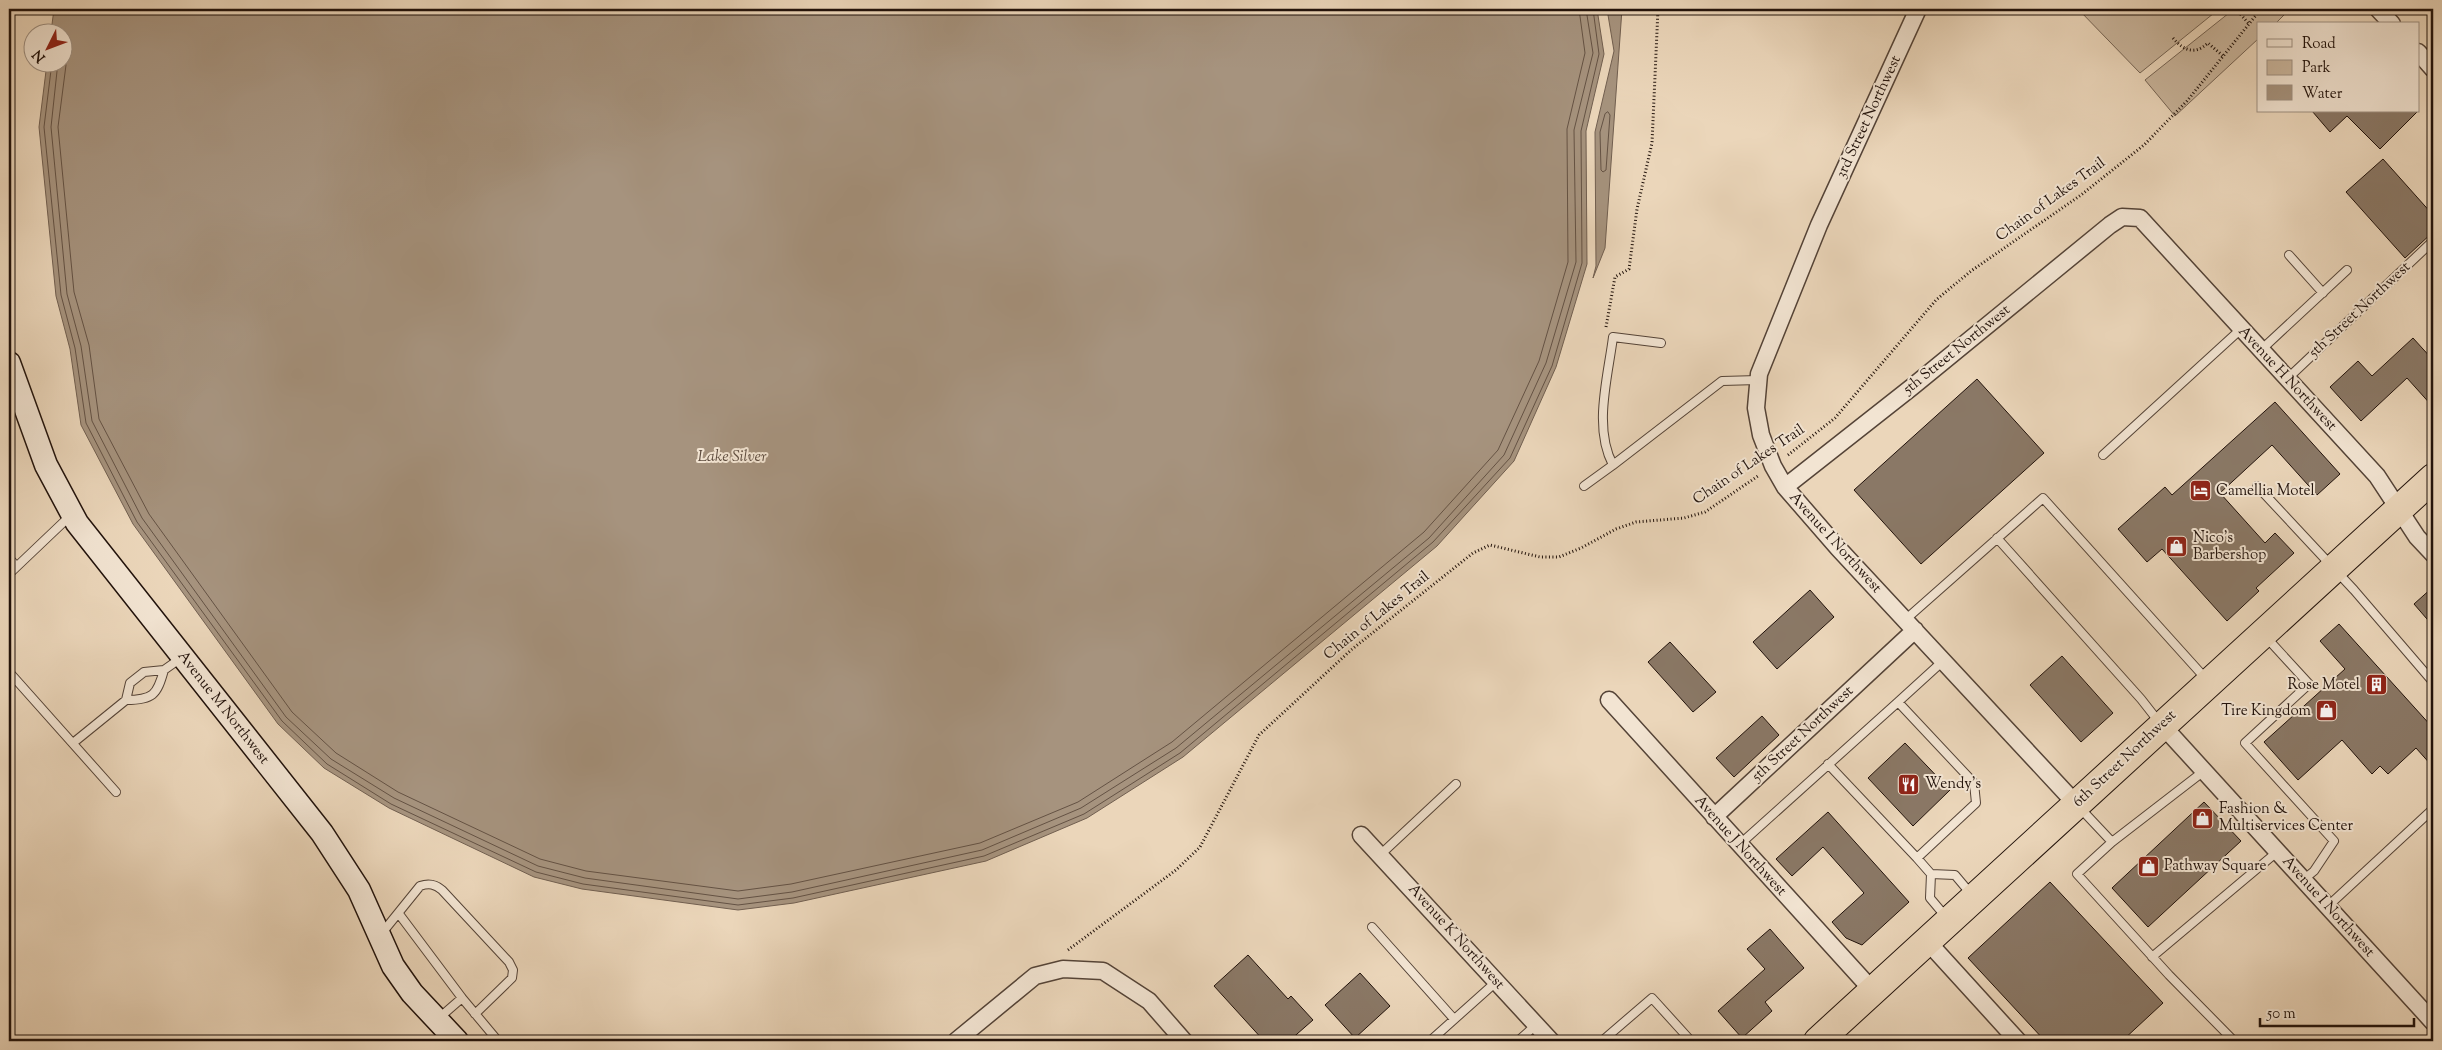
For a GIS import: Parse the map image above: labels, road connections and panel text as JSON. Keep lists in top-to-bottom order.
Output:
{
  "streets": {
    "highway": ["6th Street Northwest"],
    "street": [
      "3rd Street Northwest",
      "5th Street Northwest",
      "Avenue H Northwest",
      "Avenue I Northwest",
      "Avenue M Northwest",
      "Avenue J Northwest",
      "Avenue K Northwest"
    ],
    "path": ["Chain of Lakes Trail"]
  },
  "crossings": [
    ["3rd Street Northwest", "Avenue I Northwest"],
    ["Chain of Lakes Trail", "Avenue I Northwest"],
    ["5th Street Northwest", "Avenue H Northwest"],
    ["5th Street Northwest", "Avenue I Northwest"],
    ["5th Street Northwest", "Avenue J Northwest"],
    ["Avenue H Northwest", "6th Street Northwest"],
    ["Avenue I Northwest", "6th Street Northwest"],
    ["6th Street Northwest", "Avenue J Northwest"]
  ],
  "water": ["Lake Silver"],
  "places": {
    "hotel": ["Camellia Motel"],
    "shop": [
      "Nico's Barbershop",
      "Tire Kingdom",
      "Fashion & Multiservices Center",
      "Pathway Square"
    ],
    "building": ["Rose Motel"],
    "restaurant": ["Wendy's"]
  },
  "legend": ["Road", "Park", "Water"],
  "scale_bar": "50 m",
  "north": "bottom left"
}
